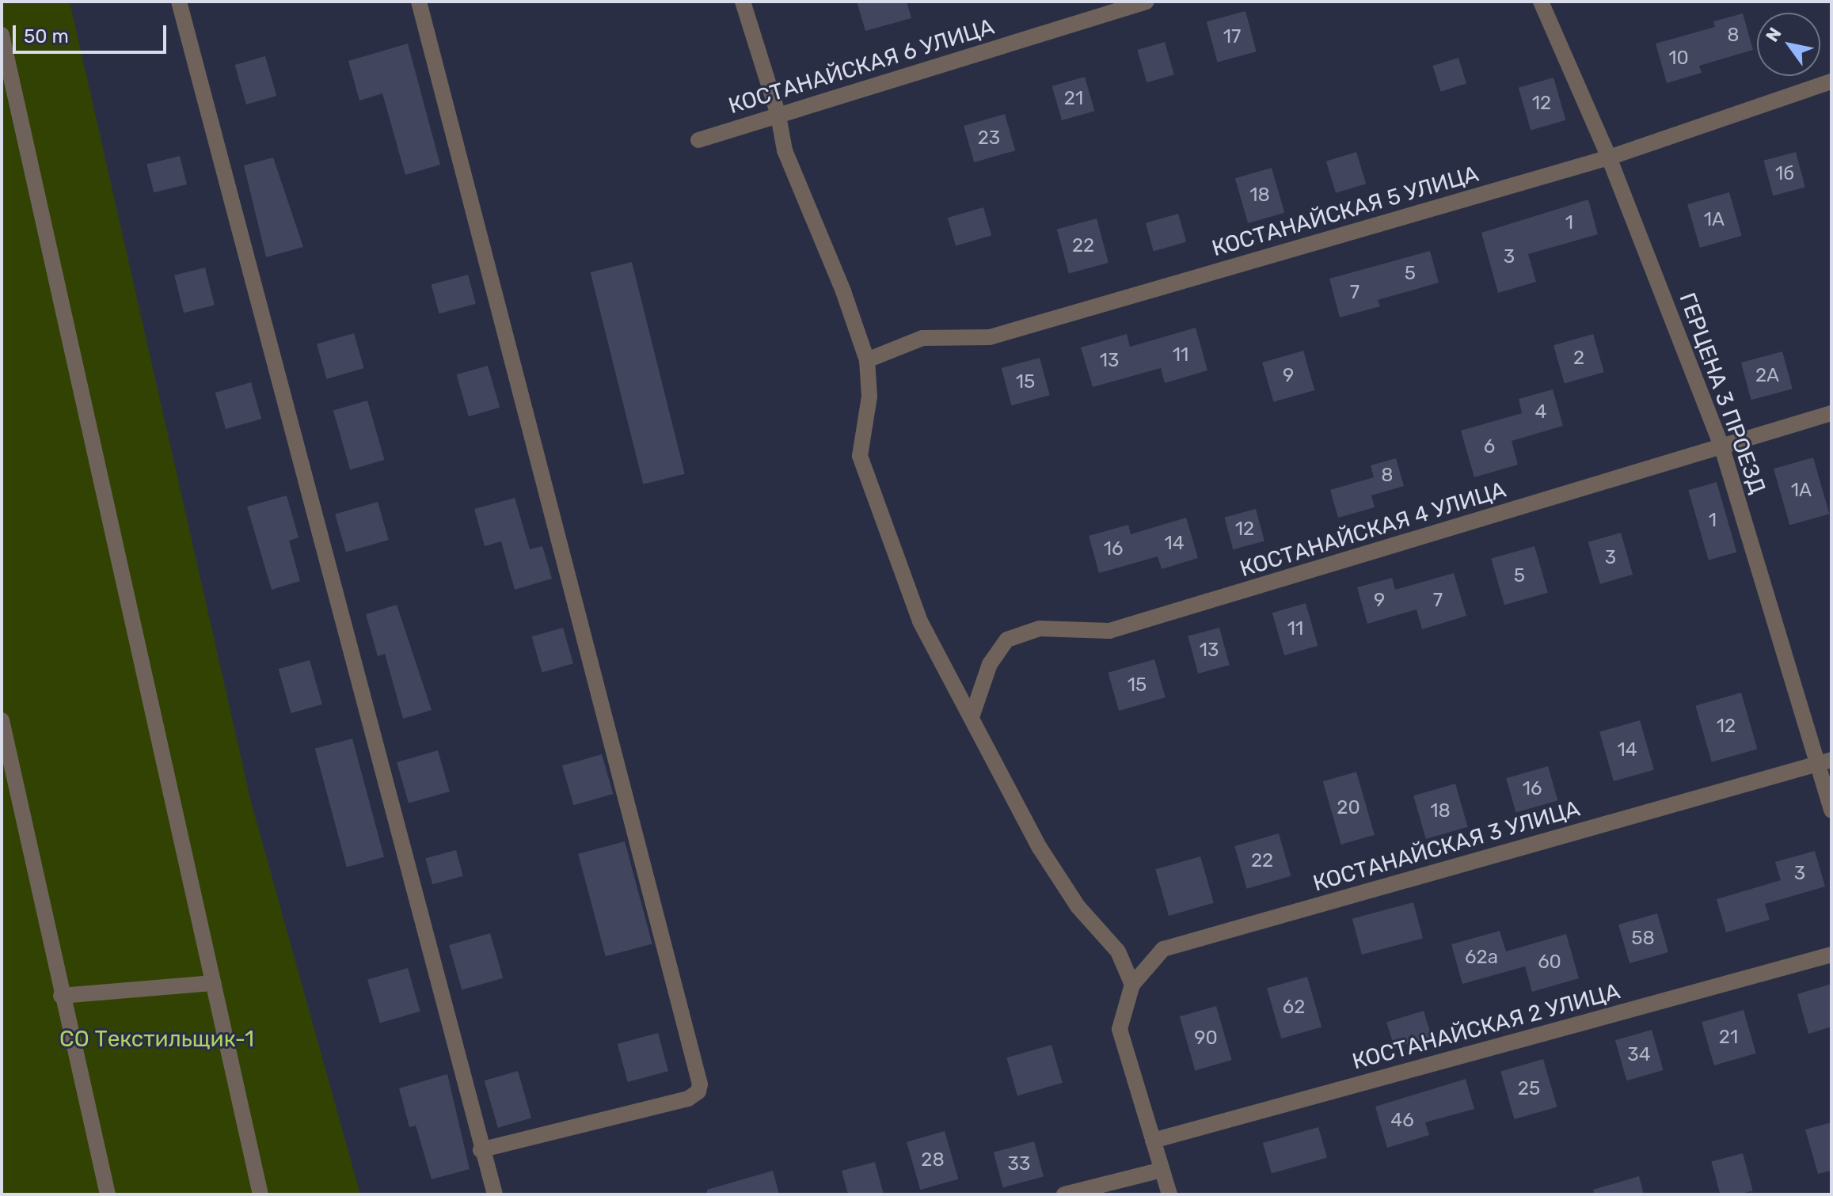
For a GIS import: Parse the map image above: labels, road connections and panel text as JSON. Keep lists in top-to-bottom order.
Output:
{
  "streets": {
    "street": [
      "КОСТАНАЙСКАЯ 6 УЛИЦА",
      "КОСТАНАЙСКАЯ 5 УЛИЦА",
      "ГЕРЦЕНА 3 ПРОЕЗД",
      "КОСТАНАЙСКАЯ 4 УЛИЦА",
      "КОСТАНАЙСКАЯ 3 УЛИЦА",
      "КОСТАНАЙСКАЯ 2 УЛИЦА"
    ]
  },
  "crossings": [
    ["КОСТАНАЙСКАЯ 5 УЛИЦА", "ГЕРЦЕНА 3 ПРОЕЗД"],
    ["ГЕРЦЕНА 3 ПРОЕЗД", "КОСТАНАЙСКАЯ 4 УЛИЦА"],
    ["ГЕРЦЕНА 3 ПРОЕЗД", "КОСТАНАЙСКАЯ 3 УЛИЦА"],
    ["КОСТАНАЙСКАЯ 3 УЛИЦА", "КОСТАНАЙСКАЯ 2 УЛИЦА"]
  ],
  "parks": ["СО Текстильщик-1"],
  "house_numbers": [
    "8",
    "17",
    "10",
    "21",
    "12",
    "23",
    "1б",
    "18",
    "1А",
    "1",
    "22",
    "3",
    "5",
    "7",
    "11",
    "2",
    "13",
    "9",
    "2А",
    "15",
    "4",
    "6",
    "8",
    "1А",
    "1",
    "12",
    "14",
    "16",
    "3",
    "5",
    "9",
    "7",
    "11",
    "13",
    "15",
    "12",
    "14",
    "16",
    "20",
    "18",
    "22",
    "3",
    "58",
    "62а",
    "60",
    "62",
    "21",
    "90",
    "34",
    "25",
    "46",
    "28",
    "33"
  ],
  "scale_bar": "50 m",
  "north": "top left"
}
